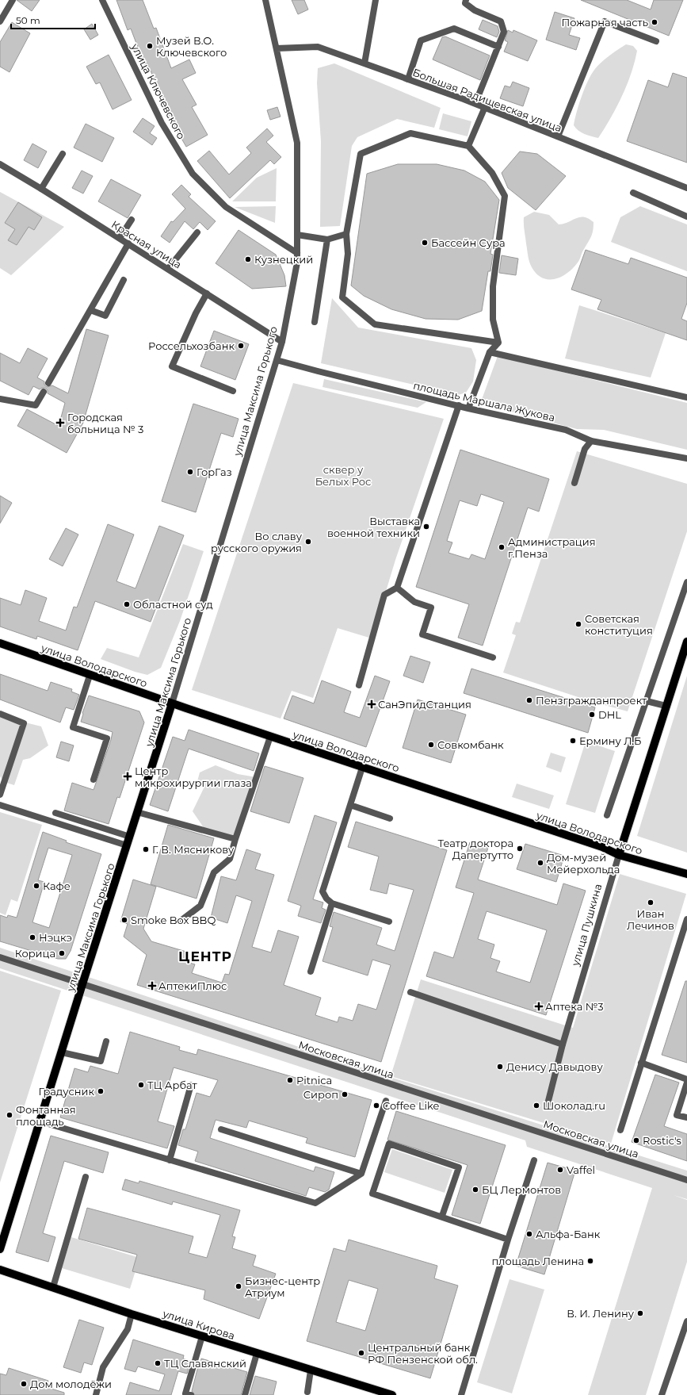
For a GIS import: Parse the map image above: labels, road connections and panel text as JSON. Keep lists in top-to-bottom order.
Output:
{
  "streets": {
    "main road": [
      "улица Максима Горького",
      "улица Володарского",
      "улица Пушкина",
      "улица Кирова"
    ],
    "street": [
      "улица Ключевского",
      "Большая Радищевская улица",
      "Красная улица",
      "площадь Маршала Жукова",
      "Московская улица"
    ]
  },
  "crossings": [
    ["улица Ключевского", "улица Максима Горького"],
    ["Большая Радищевская улица", "улица Максима Горького"],
    ["Красная улица", "улица Максима Горького"],
    ["улица Максима Горького", "площадь Маршала Жукова"],
    ["улица Максима Горького", "улица Володарского"],
    ["улица Максима Горького", "Московская улица"],
    ["улица Володарского", "улица Пушкина"]
  ],
  "districts": ["ЦЕНТР"],
  "parks": ["сквер у Белых Рос"],
  "places": {
    "other": [
      "Пожарная часть",
      "Музей В.О. Ключевского",
      "Бассейн Сура",
      "Кузнецкий",
      "Россельхозбанк",
      "ГорГаз",
      "Выставка военной техники",
      "Во славу русского оружия",
      "Администрация г.Пенза",
      "Областной суд",
      "Советская конституция",
      "Пензгражданпроект",
      "DHL",
      "Ермину Л.Б",
      "Совкомбанк",
      "Театр доктора Дапертутто",
      "Г. В. Мясникову",
      "Дом-музей Мейерхольда",
      "Кафе",
      "Иван Лечинов",
      "Smoke Box BBQ",
      "Нэцкэ",
      "Корица",
      "Денису Давыдову",
      "Pitnica",
      "ТЦ Арбат",
      "Градусник",
      "Сироп",
      "Coffee Like",
      "Шоколад.ru",
      "Фонтанная площадь",
      "Rostic's",
      "Vaffel",
      "БЦ Лермонтов",
      "Альфа-Банк",
      "площадь Ленина",
      "Бизнес-центр Атриум",
      "В. И. Ленину",
      "Центральный банк РФ Пензенской обл.",
      "ТЦ Славянский",
      "Дом молодёжи"
    ],
    "health": [
      "Городская больница № 3",
      "СанЭпидСтанция",
      "Центр микрохирургии глаза",
      "АптекиПлюс",
      "Аптека №3"
    ]
  },
  "scale_bar": "50 m"
}
